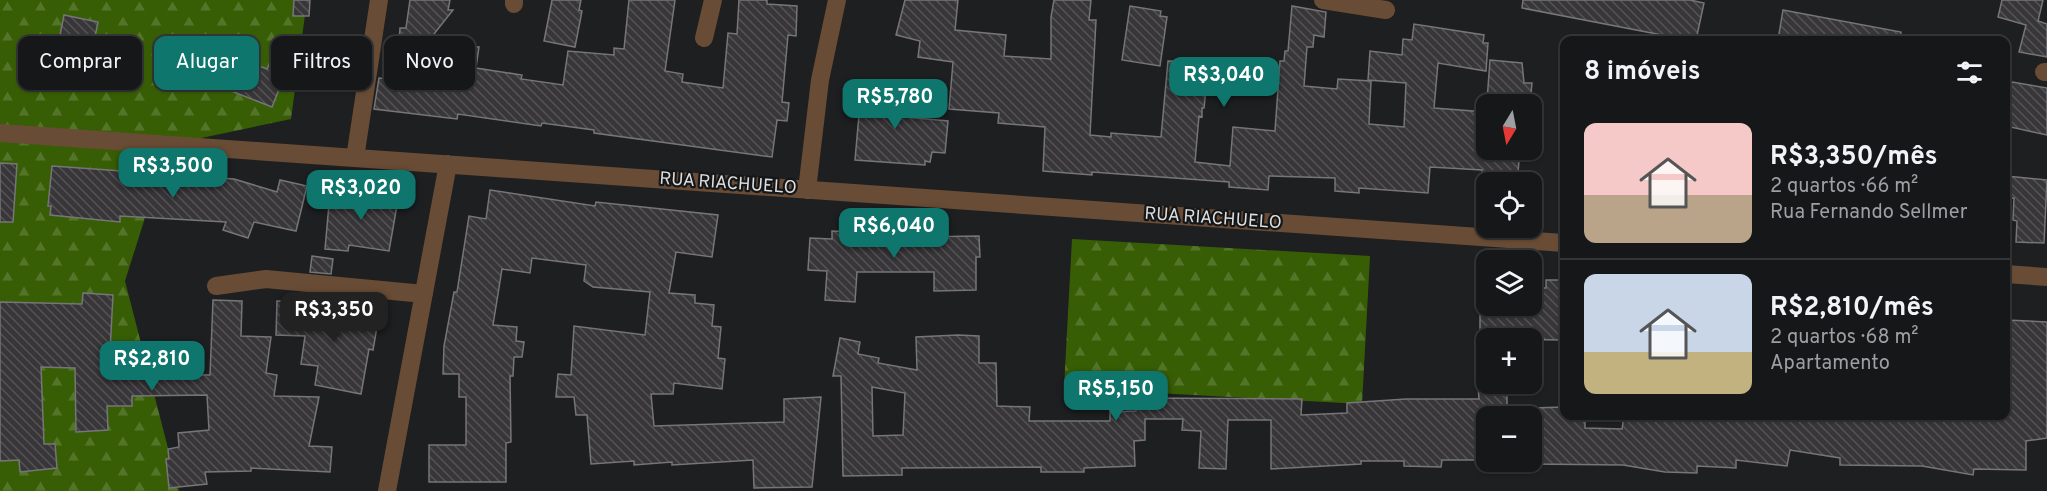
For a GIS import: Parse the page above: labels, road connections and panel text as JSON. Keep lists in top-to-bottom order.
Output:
{
  "streets": {
    "street": ["RUA RIACHUELO"]
  },
  "north": "bottom",
  "page": {
    "chip": [
      "Comprar",
      "Alugar",
      "Filtros",
      "Novo"
    ],
    "heading": "8 imóveis",
    "price": [
      "R$3,040",
      "R$5,780",
      "R$3,500",
      "R$3,020",
      "R$6,040",
      "R$3,350",
      "R$2,810",
      "R$5,150"
    ],
    "map_buttons": ["+", "−"],
    "list": [
      {
        "name": "R$3,350/mês",
        "note": "2 quartos · 66 m² · Rua Fernando Sellmer"
      },
      {
        "name": "R$2,810/mês",
        "note": "2 quartos · 68 m² · Apartamento"
      }
    ]
  }
}
